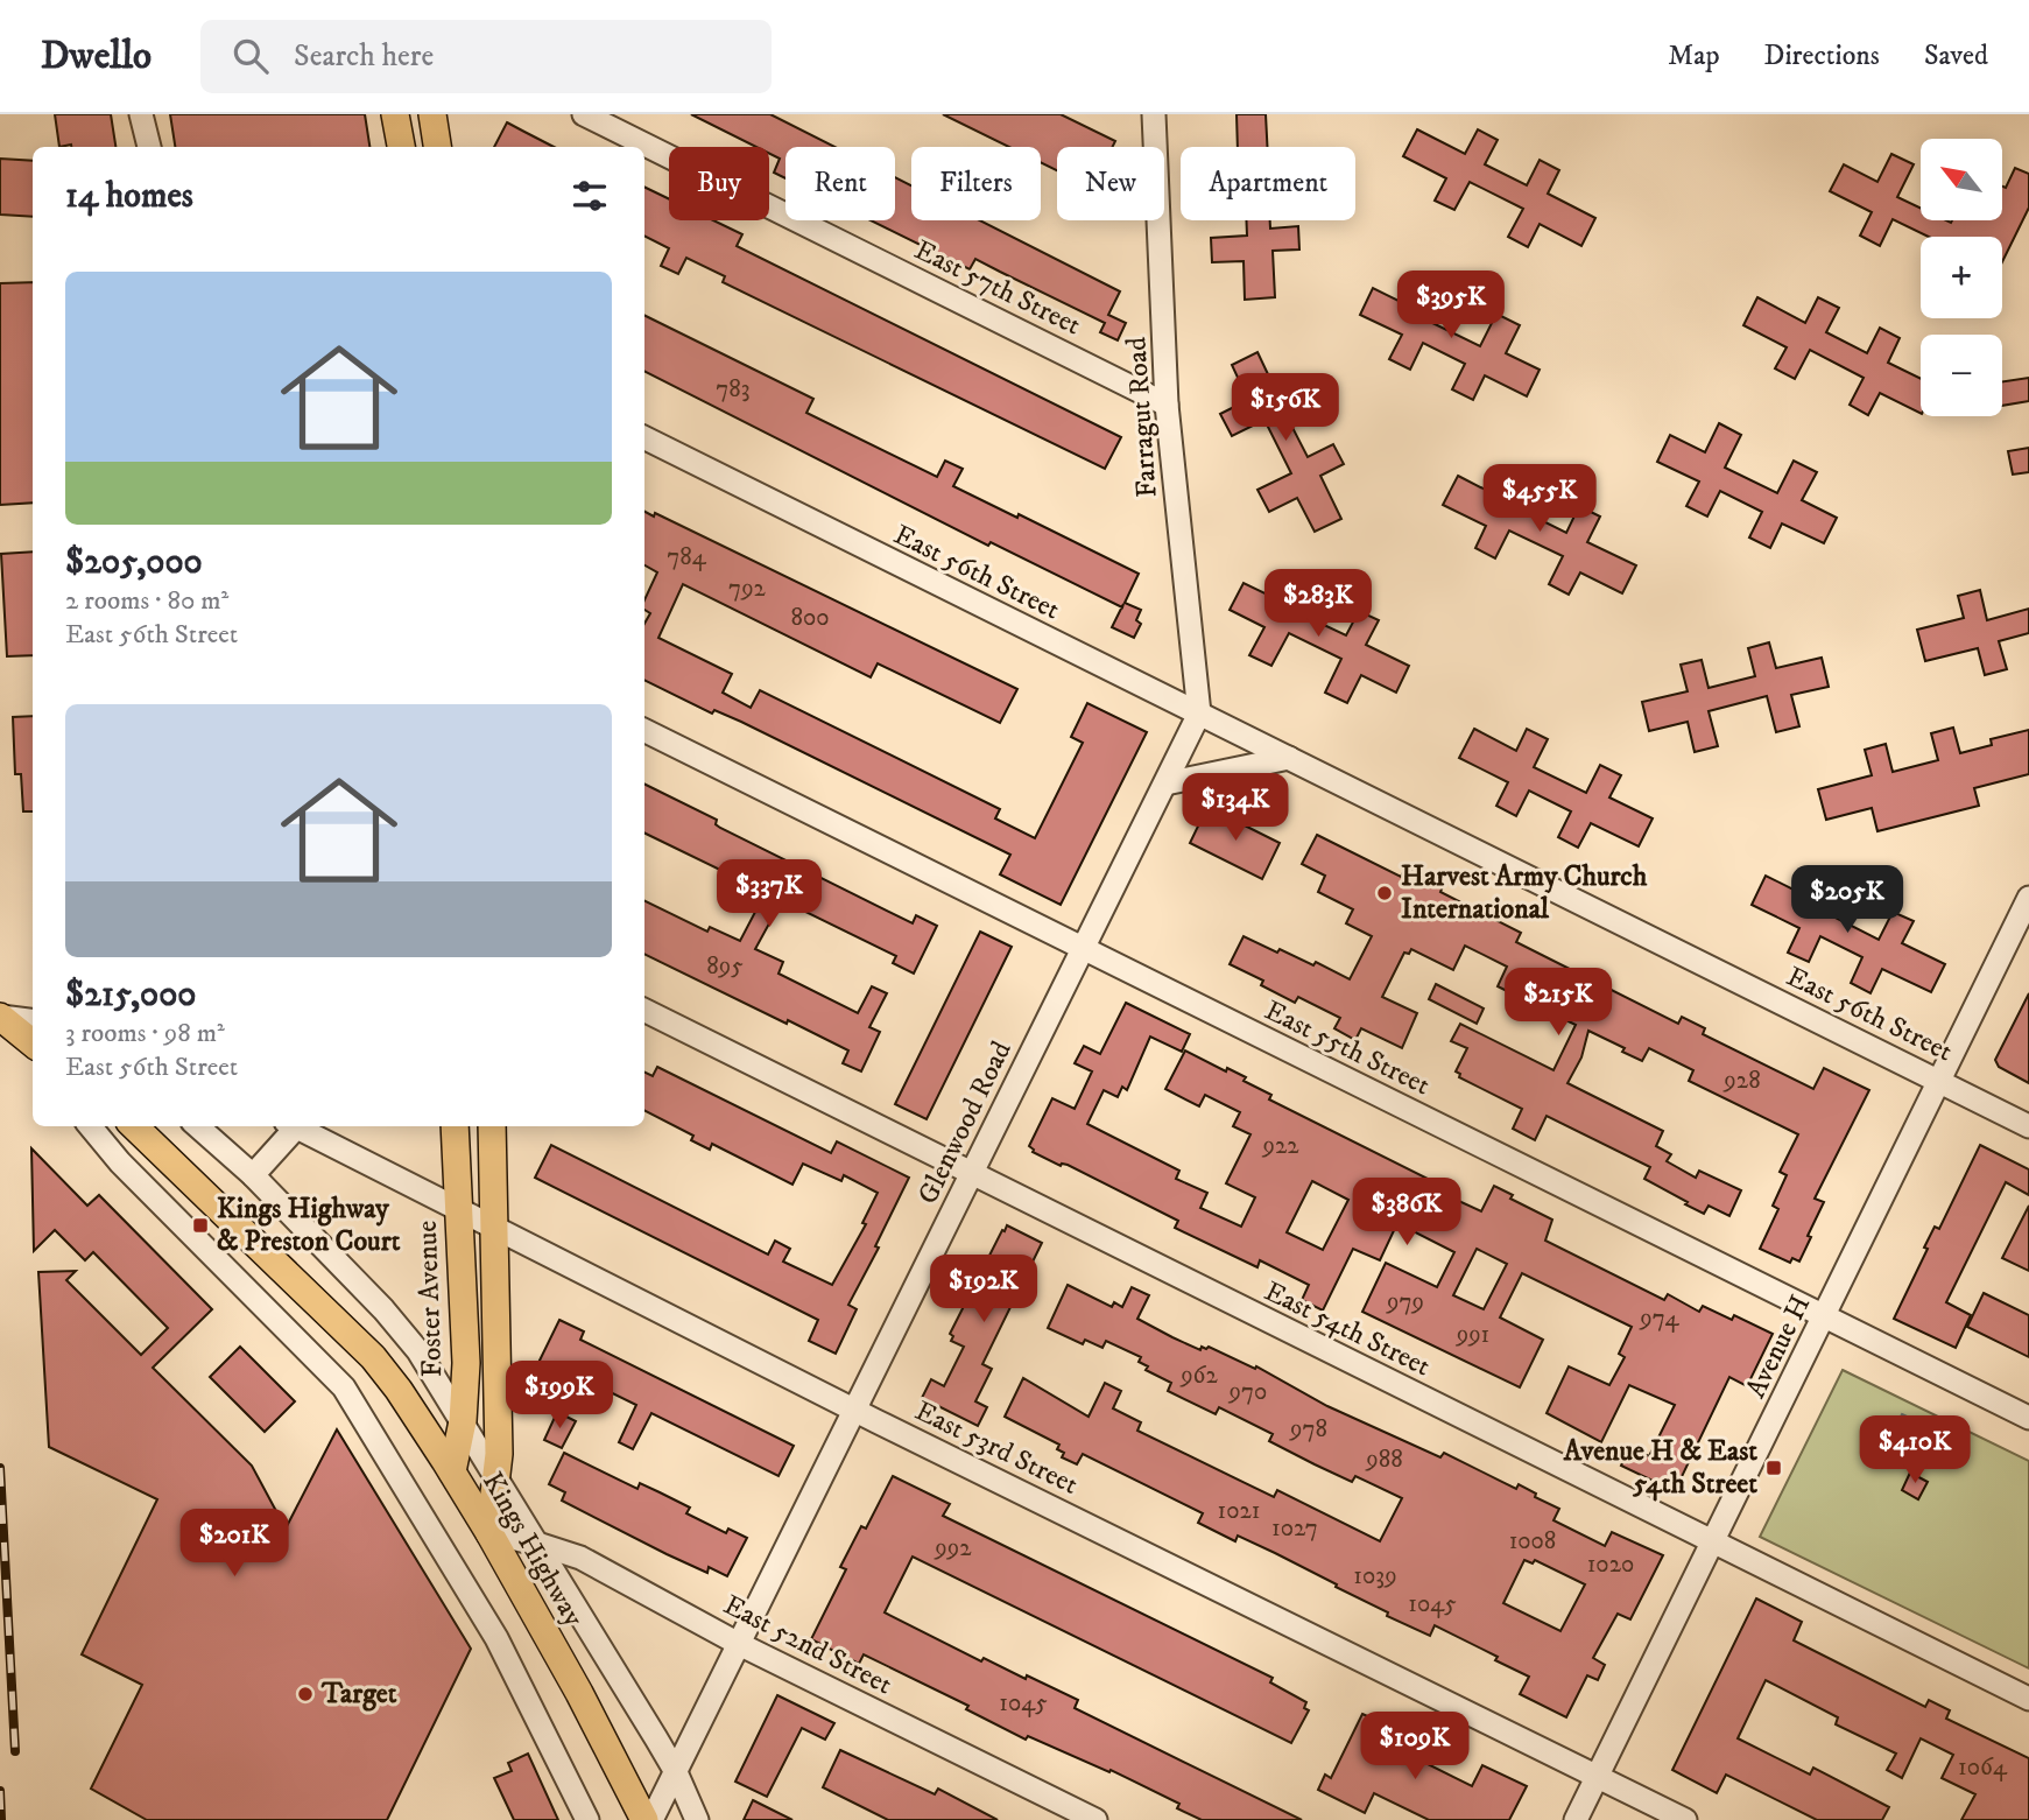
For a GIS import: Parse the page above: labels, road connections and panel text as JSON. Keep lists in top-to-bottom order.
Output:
{
  "streets": {
    "main road": ["Foster Avenue", "Kings Highway"],
    "street": [
      "East 57th Street",
      "Farragut Road",
      "East 56th Street",
      "East 55th Street",
      "Glenwood Road",
      "East 54th Street",
      "Avenue H",
      "East 53rd Street",
      "East 52nd Street"
    ]
  },
  "crossings": [
    ["East 57th Street", "Farragut Road"],
    ["Farragut Road", "East 56th Street"],
    ["Farragut Road", "Glenwood Road"],
    ["East 56th Street", "Glenwood Road"],
    ["East 56th Street", "Avenue H"],
    ["East 55th Street", "Glenwood Road"],
    ["East 55th Street", "Avenue H"],
    ["Glenwood Road", "East 54th Street"],
    ["Glenwood Road", "East 53rd Street"],
    ["Glenwood Road", "Kings Highway"],
    ["Glenwood Road", "East 52nd Street"],
    ["Foster Avenue", "East 53rd Street"],
    ["Foster Avenue", "Kings Highway"],
    ["East 54th Street", "Avenue H"],
    ["Avenue H", "East 53rd Street"],
    ["Kings Highway", "East 52nd Street"]
  ],
  "places": {
    "other": ["Harvest Army Church International", "Target"],
    "transit": ["Kings Highway & Preston Court", "Avenue H & East 54th Street"]
  },
  "house_numbers": [
    "783",
    "784",
    "792",
    "800",
    "895",
    "928",
    "922",
    "979",
    "974",
    "991",
    "962",
    "970",
    "978",
    "988",
    "1021",
    "1027",
    "1008",
    "992",
    "1020",
    "1039",
    "1045",
    "1045",
    "1064"
  ],
  "north": "top left",
  "page": {
    "header": "Dwello",
    "search": "Search here",
    "nav": ["Map", "Directions", "Saved"],
    "map_buttons": ["+", "−"],
    "chip": [
      "Buy",
      "Rent",
      "Filters",
      "New",
      "Apartment"
    ],
    "heading": "14 homes",
    "list": [
      {
        "name": "$205,000",
        "note": "2 rooms · 80 m² · East 56th Street"
      },
      {
        "name": "$215,000",
        "note": "3 rooms · 98 m² · East 56th Street"
      }
    ],
    "price": [
      "$395K",
      "$156K",
      "$455K",
      "$283K",
      "$134K",
      "$337K",
      "$205K",
      "$215K",
      "$386K",
      "$192K",
      "$199K",
      "$410K",
      "$201K",
      "$109K"
    ]
  }
}
